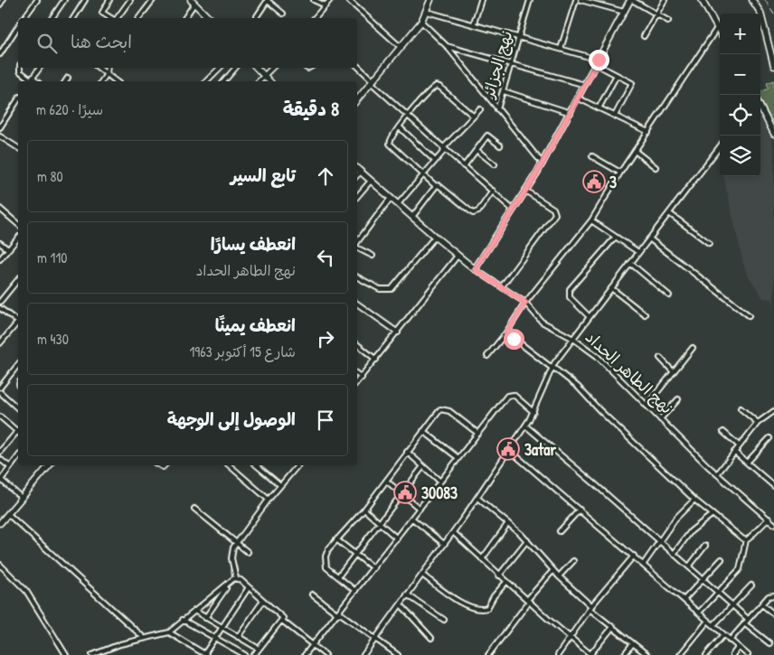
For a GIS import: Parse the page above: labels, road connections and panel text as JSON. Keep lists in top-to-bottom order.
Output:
{
  "streets": {
    "street": ["نهج الجزائر", "نهج الطاهر الحداد"]
  },
  "places": {
    "public building": ["3", "3atar", "30083"]
  },
  "page": {
    "map_buttons": ["+", "−"],
    "search": "ابحث هنا",
    "heading": ["8 دقيقة", "سيرًا · 620 m"],
    "list": [
      ["تابع السير", "80 m"],
      ["انعطف يسارًا", "نهج الطاهر الحداد", "110 m"],
      ["انعطف يمينًا", "شارع 15 أكتوبر 1963", "430 m"],
      "الوصول إلى الوجهة"
    ]
  }
}
